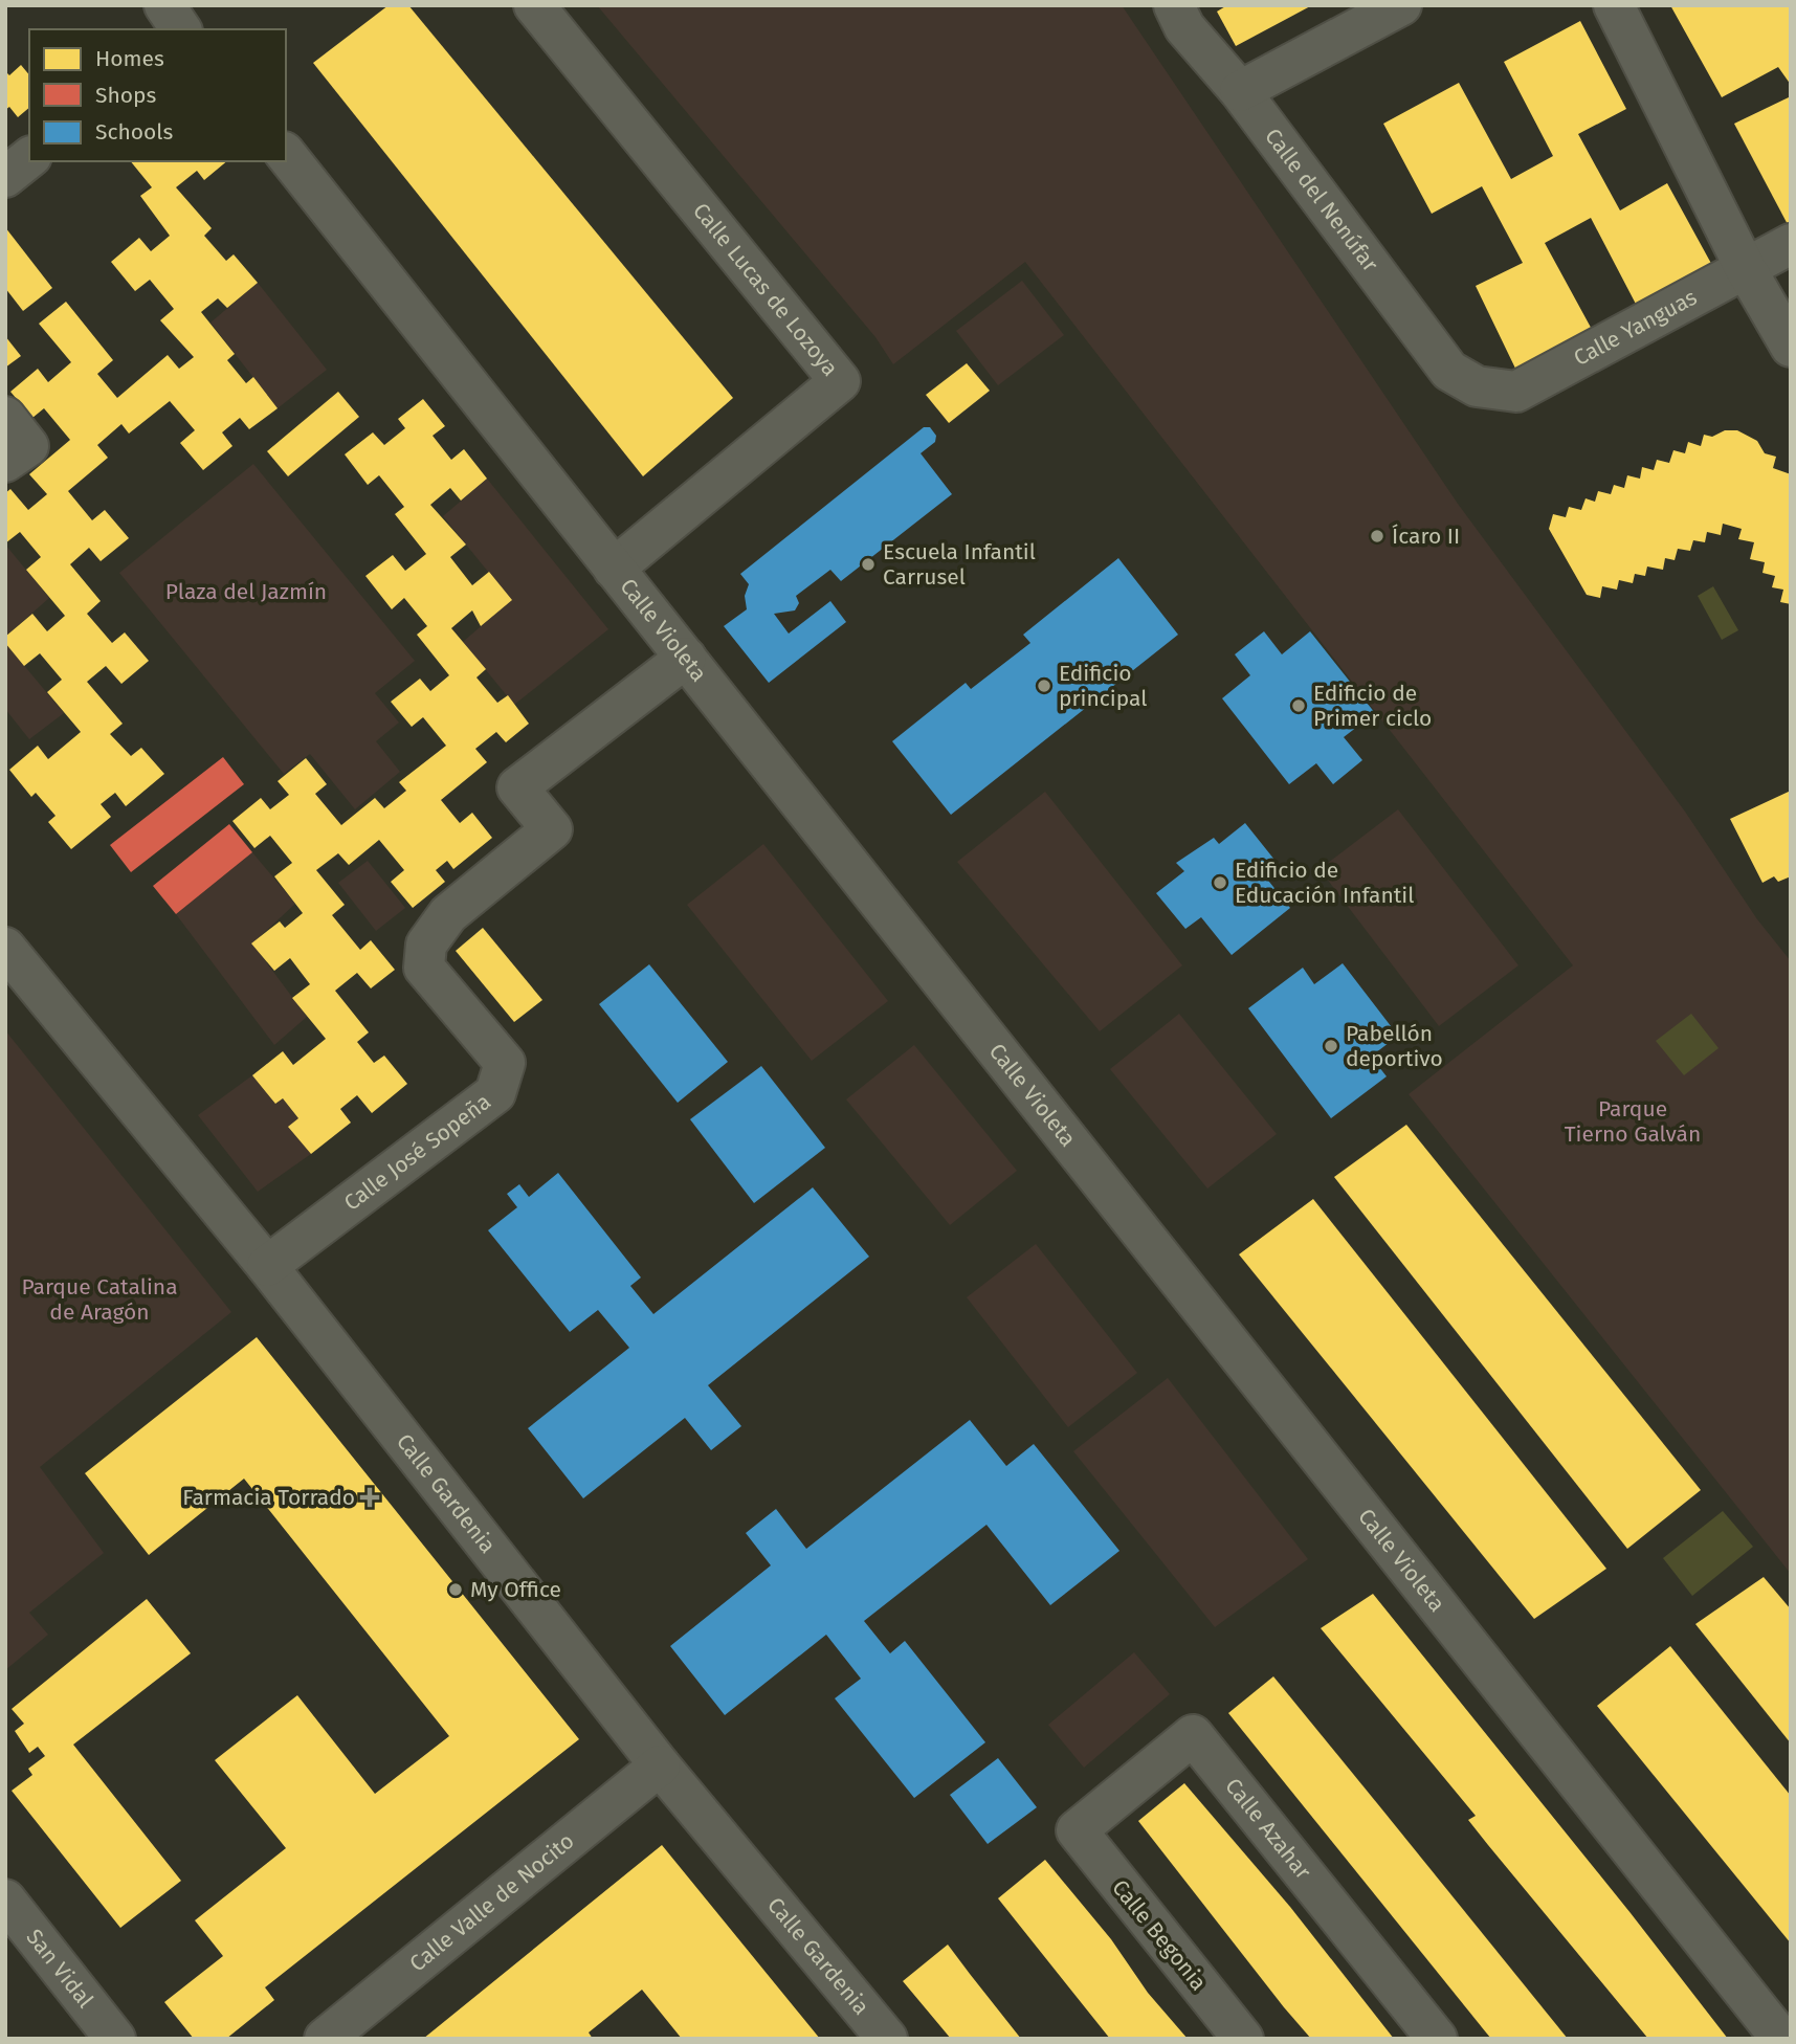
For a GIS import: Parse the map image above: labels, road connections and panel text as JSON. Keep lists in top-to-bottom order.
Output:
{
  "streets": {
    "street": [
      "Calle del Nenúfar",
      "Calle Lucas de Lozoya",
      "Calle Yanguas",
      "Calle Violeta",
      "Calle José Sopeña",
      "Calle Gardenia",
      "Calle Azahar",
      "Calle Valle de Nocito",
      "Calle Begonia",
      "San Vidal"
    ]
  },
  "crossings": [
    ["Calle del Nenúfar", "Calle Yanguas"],
    ["Calle Lucas de Lozoya", "Calle Violeta"],
    ["Calle Violeta", "Calle José Sopeña"],
    ["Calle José Sopeña", "Calle Gardenia"],
    ["Calle Gardenia", "Calle Valle de Nocito"],
    ["Calle Azahar", "Calle Begonia"]
  ],
  "parks": ["Plaza del Jazmín", "Parque Tierno Galván", "Parque Catalina de Aragón"],
  "places": {
    "other": [
      "Ícaro II",
      "Escuela Infantil Carrusel",
      "Edificio principal",
      "Edificio de Primer ciclo",
      "Edificio de Educación Infantil",
      "Pabellón deportivo",
      "My Office"
    ],
    "health": ["Farmacia Torrado"]
  },
  "legend": ["Homes", "Shops", "Schools"]
}
